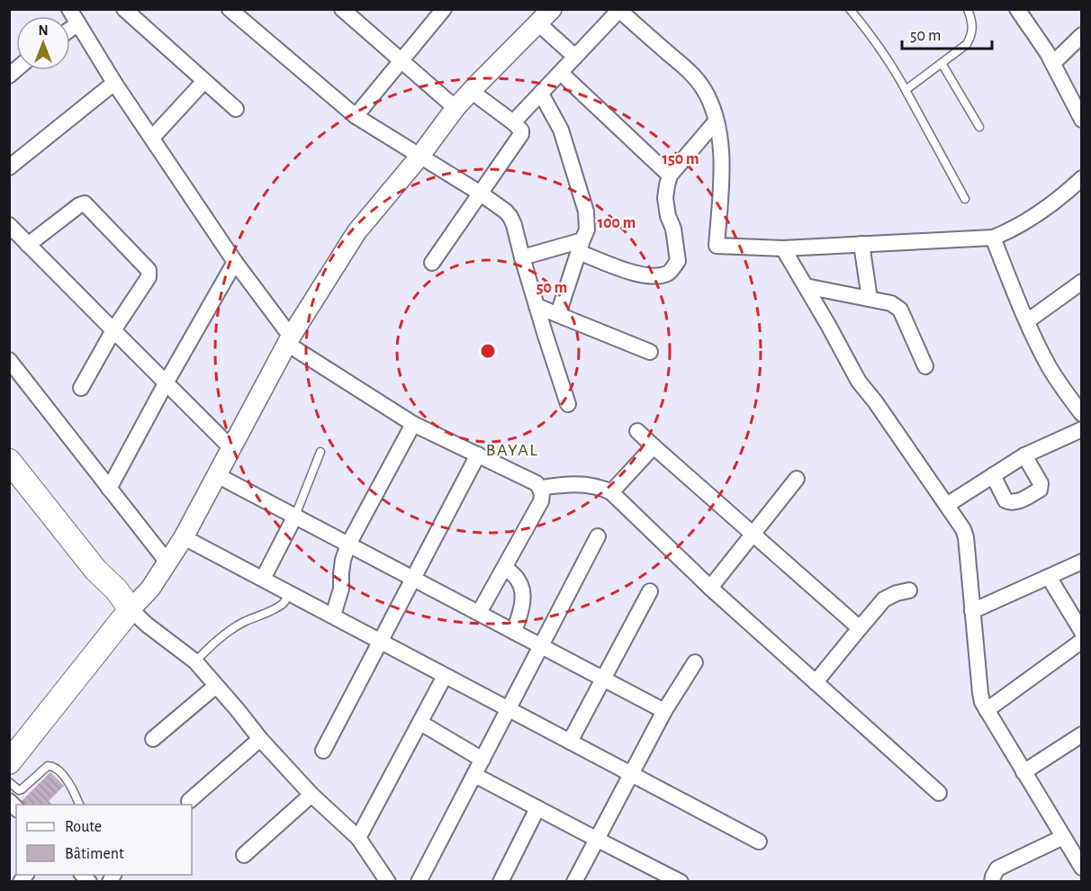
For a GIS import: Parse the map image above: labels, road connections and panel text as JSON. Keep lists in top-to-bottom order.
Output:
{
  "districts": ["BAYAL"],
  "legend": ["Route", "Bâtiment"],
  "scale_bar": "50 m",
  "north": "top",
  "rings": ["150 m", "100 m", "50 m"]
}
